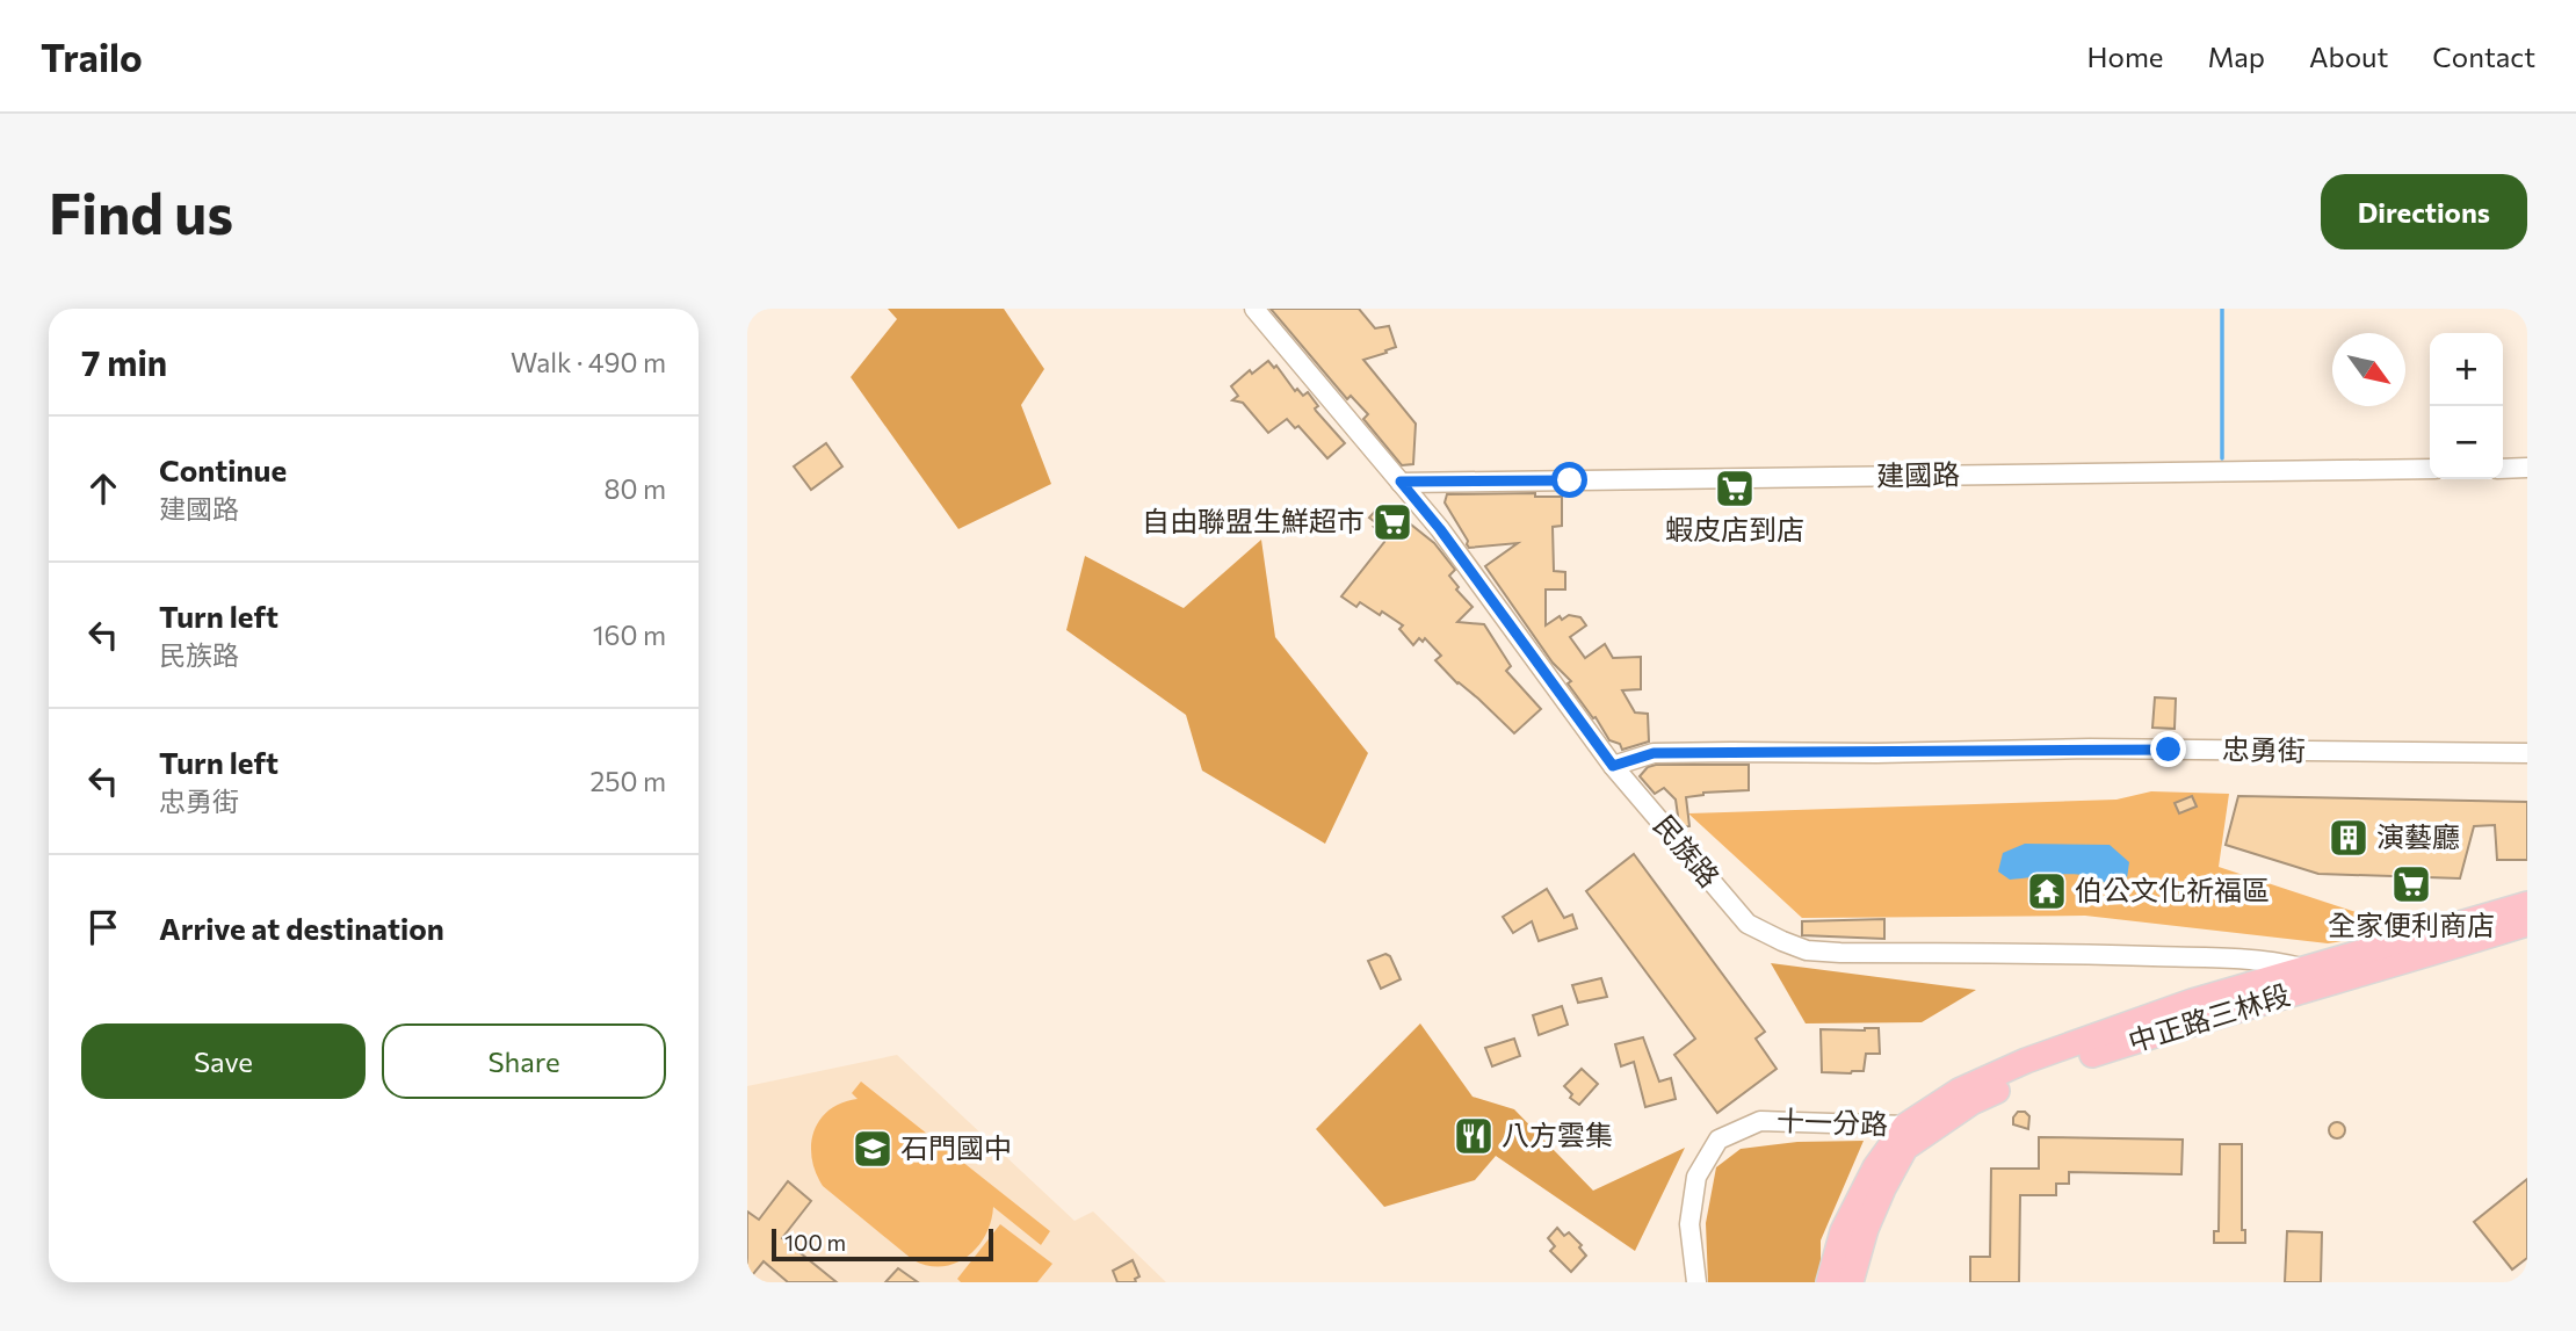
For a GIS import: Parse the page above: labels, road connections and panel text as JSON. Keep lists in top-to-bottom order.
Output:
{
  "streets": {
    "main road": ["中正路三林段"],
    "street": [
      "建國路",
      "忠勇街",
      "民族路",
      "十一分路"
    ]
  },
  "crossings": [
    ["建國路", "民族路"],
    ["忠勇街", "民族路"],
    ["民族路", "中正路三林段"],
    ["中正路三林段", "十一分路"]
  ],
  "places": {
    "supermarket": ["蝦皮店到店", "自由聯盟生鮮超市", "全家便利商店"],
    "building": ["演藝廳"],
    "temple": ["伯公文化祈福區"],
    "restaurant": ["八方雲集"],
    "school or university": ["石門國中"]
  },
  "scale_bar": "100 m",
  "north": "bottom right",
  "page": {
    "header": "Trailo",
    "nav": [
      "Home",
      "Map",
      "About",
      "Contact"
    ],
    "buttons": [
      "Directions",
      ["Save", "Share"]
    ],
    "title": "Find us",
    "heading": ["7 min", "Walk · 490 m"],
    "map_buttons": ["+", "−"],
    "list": [
      ["Continue", "建國路", "80 m"],
      ["Turn left", "民族路", "160 m"],
      ["Turn left", "忠勇街", "250 m"],
      "Arrive at destination"
    ],
    "scale": "100 m"
  }
}
